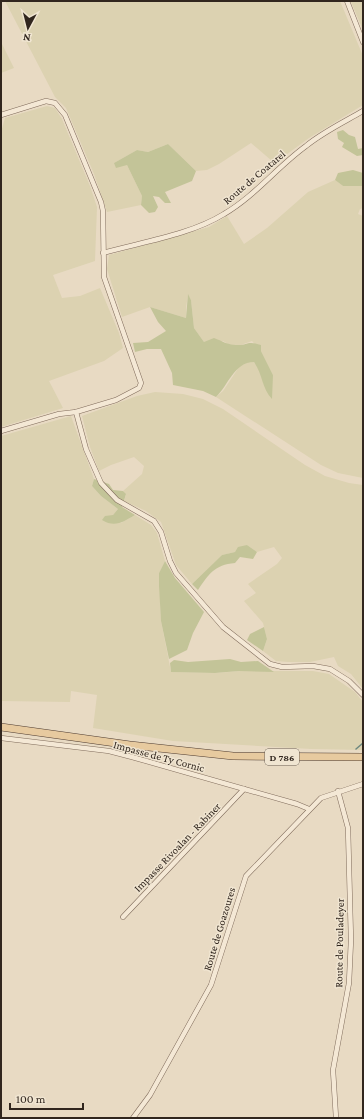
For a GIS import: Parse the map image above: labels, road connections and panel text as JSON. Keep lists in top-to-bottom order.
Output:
{
  "streets": {
    "main road": ["D 786"],
    "street": [
      "Route de Coatarel",
      "Impasse de Ty Cornic",
      "Impasse Rivoalan - Rabiner",
      "Route de Goazoures",
      "Route de Pouladeyer"
    ]
  },
  "crossings": [
    ["Impasse de Ty Cornic", "Impasse Rivoalan - Rabiner"],
    ["Impasse de Ty Cornic", "Route de Goazoures"],
    ["Route de Goazoures", "Route de Pouladeyer"]
  ],
  "scale_bar": "100 m",
  "north": "bottom"
}
